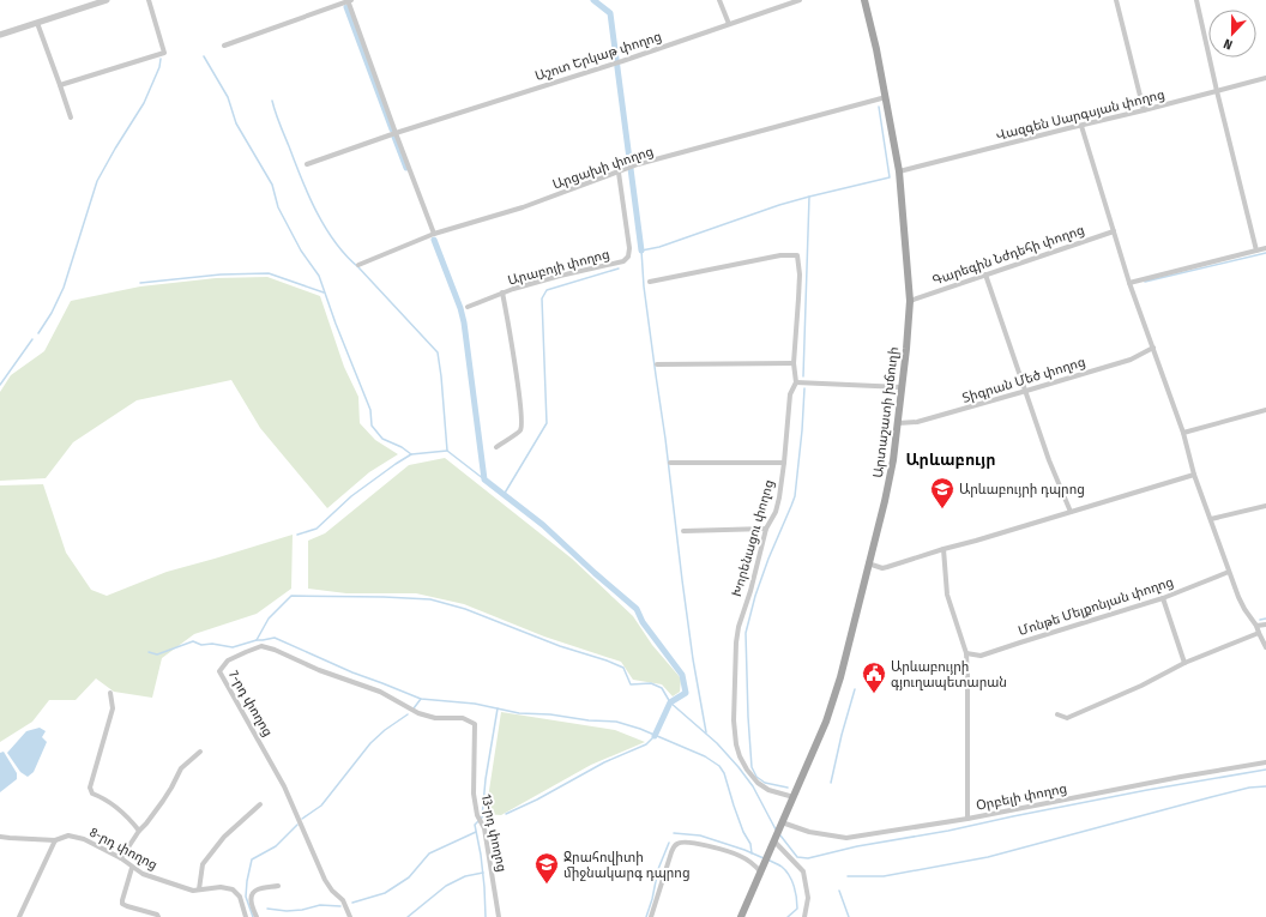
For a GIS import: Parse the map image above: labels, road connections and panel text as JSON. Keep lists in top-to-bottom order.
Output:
{
  "streets": {
    "main road": ["Արտաշատի խճուղի"],
    "street": [
      "Աշոտ Երկաթ փողոց",
      "Վազգեն Սարգսյան փողոց",
      "Արցախի փողոց",
      "Գարեգին Նժդեհի փողոց",
      "Արաբոյի փողոց",
      "Տիգրան Մեծ փողոց",
      "Խորենացու փողոց",
      "Մոնթե Մելքոնյան փողոց",
      "7-րդ փողոց",
      "Օրբելի փողոց",
      "13-րդ փողոց",
      "8-րդ փողոց"
    ]
  },
  "crossings": [
    ["Վազգեն Սարգսյան փողոց", "Արտաշատի խճուղի"],
    ["Արցախի փողոց", "Արաբոյի փողոց"],
    ["Արցախի փողոց", "Արտաշատի խճուղի"],
    ["Գարեգին Նժդեհի փողոց", "Արտաշատի խճուղի"],
    ["Տիգրան Մեծ փողոց", "Արտաշատի խճուղի"],
    ["Արտաշատի խճուղի", "Խորենացու փողոց"],
    ["Արտաշատի խճուղի", "Օրբելի փողոց"],
    ["7-րդ փողոց", "13-րդ փողոց"]
  ],
  "districts": ["Արևաբույր"],
  "places": {
    "school or university": ["Արևաբույրի դպրոց", "Ջրահովիտի միջնակարգ դպրոց"],
    "public building": ["Արևաբույրի գյուղապետարան"]
  },
  "north": "bottom"
}
